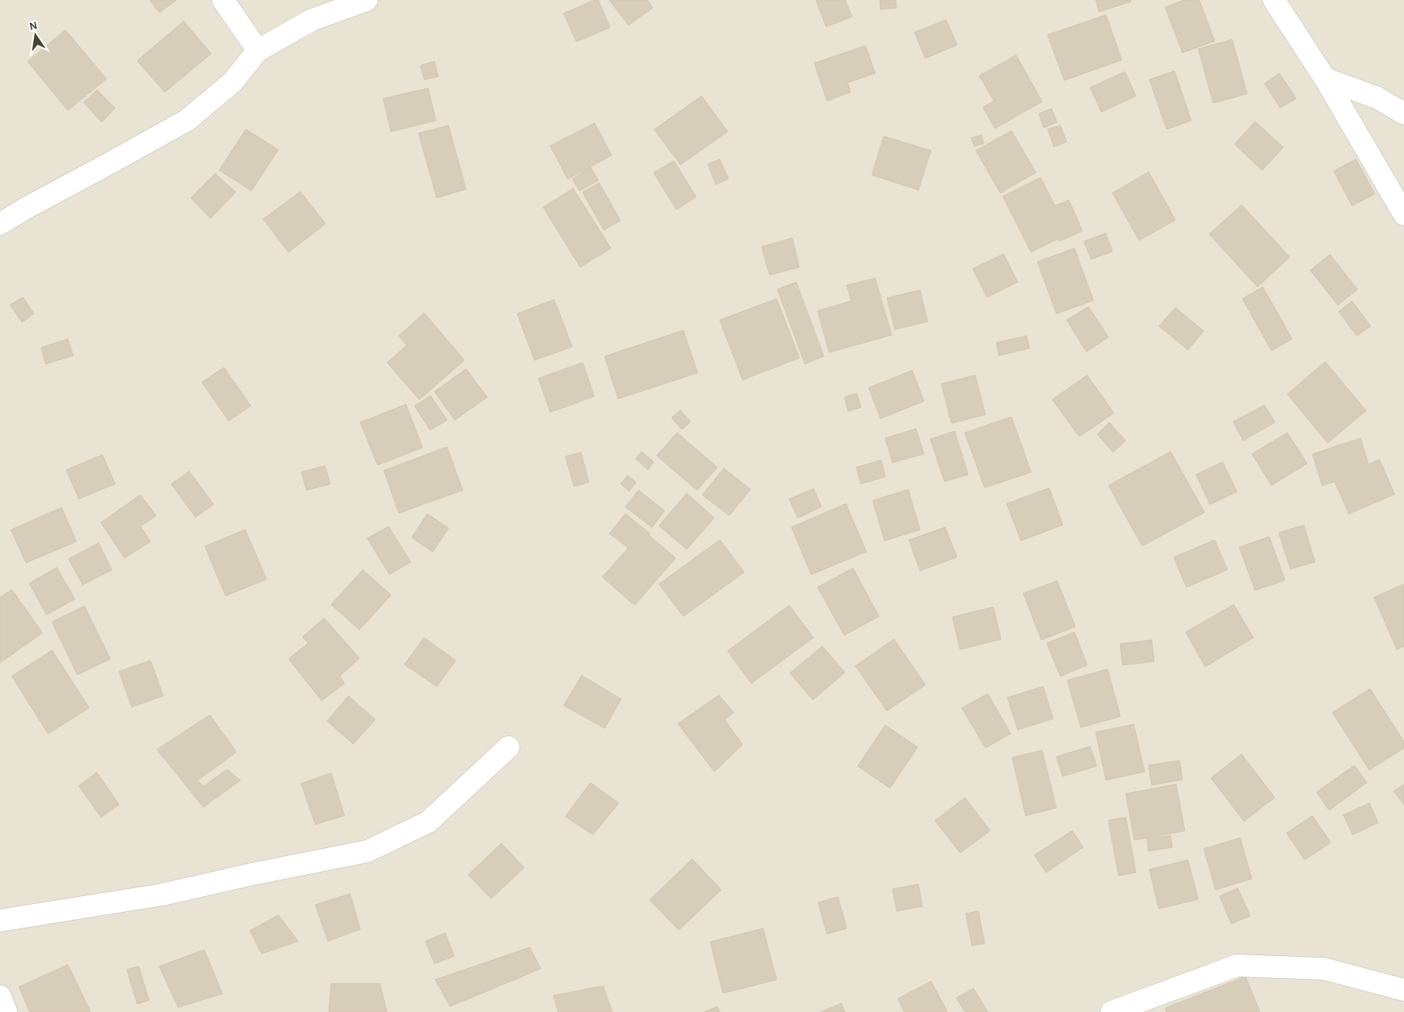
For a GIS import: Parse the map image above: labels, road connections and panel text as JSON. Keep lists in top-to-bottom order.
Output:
{
  "north": "top"
}
